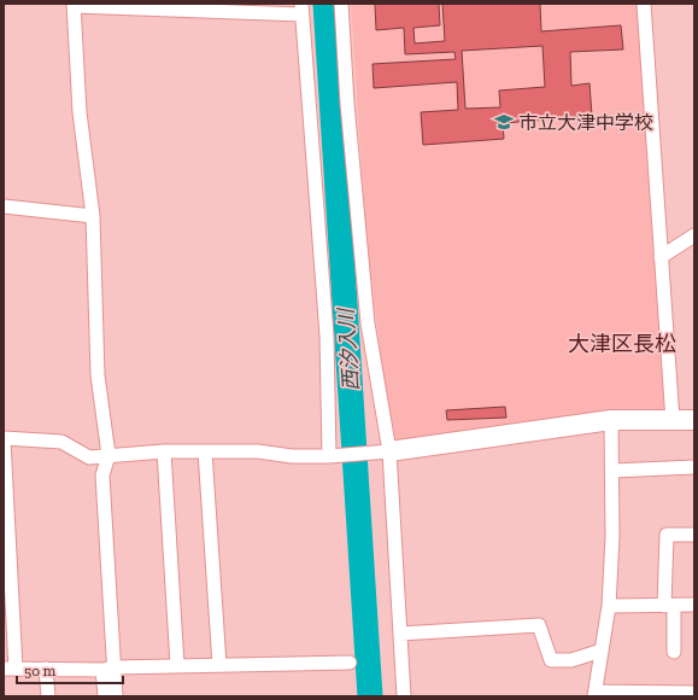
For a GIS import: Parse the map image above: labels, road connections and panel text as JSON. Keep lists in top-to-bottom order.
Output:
{
  "districts": ["大津区長松"],
  "water": ["西汐入川"],
  "places": {
    "school or university": ["市立大津中学校"]
  },
  "scale_bar": "50 m"
}
